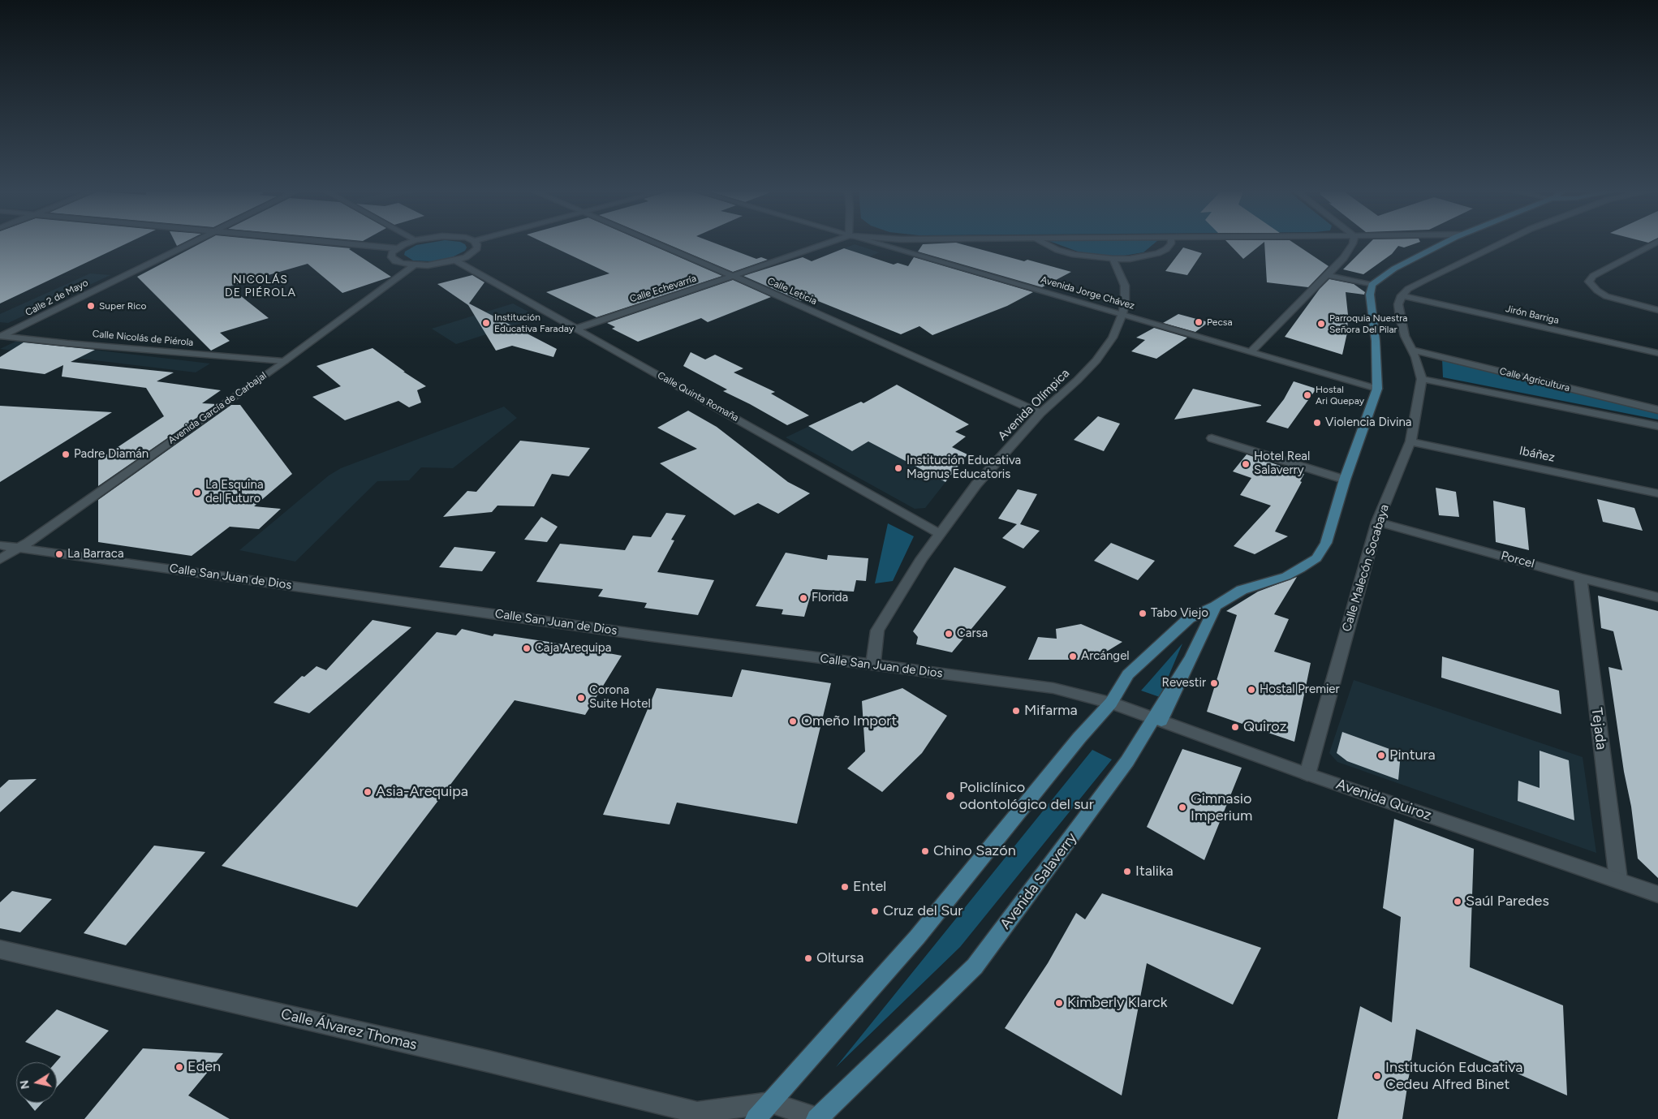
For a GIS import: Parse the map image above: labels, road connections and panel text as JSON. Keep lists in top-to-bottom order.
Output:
{
  "streets": {
    "main road": ["Avenida Salaverry"],
    "street": [
      "Calle Echevarría",
      "Calle Leticia",
      "Avenida Jorge Chávez",
      "Calle 2 de Mayo",
      "Jirón Barriga",
      "Calle Nicolás de Piérola",
      "Calle Agricultura",
      "Calle Quinta Romaña",
      "Avenida Olímpica",
      "Avenida García de Carbajal",
      "Ibáñez",
      "Porcel",
      "Calle Malecón Socabaya",
      "Calle San Juan de Dios",
      "Tejada",
      "Avenida Quiroz",
      "Calle Álvarez Thomas"
    ]
  },
  "crossings": [
    ["Calle Echevarría", "Calle Leticia"],
    ["Calle Echevarría", "Calle Quinta Romaña"],
    ["Calle Leticia", "Avenida Olímpica"],
    ["Avenida Jorge Chávez", "Avenida Olímpica"],
    ["Calle 2 de Mayo", "Calle Nicolás de Piérola"],
    ["Jirón Barriga", "Calle Malecón Socabaya"],
    ["Calle Nicolás de Piérola", "Avenida García de Carbajal"],
    ["Calle Agricultura", "Calle Malecón Socabaya"],
    ["Calle Quinta Romaña", "Avenida Olímpica"],
    ["Avenida Olímpica", "Calle San Juan de Dios"],
    ["Avenida García de Carbajal", "Calle San Juan de Dios"],
    ["Ibáñez", "Calle Malecón Socabaya"],
    ["Porcel", "Calle Malecón Socabaya"],
    ["Porcel", "Tejada"],
    ["Calle Malecón Socabaya", "Avenida Quiroz"],
    ["Calle San Juan de Dios", "Avenida Quiroz"],
    ["Tejada", "Avenida Quiroz"]
  ],
  "districts": ["NICOLÁS DE PIÉROLA"],
  "places": [
    "Super Rico",
    "Pecsa",
    "Institución Educativa Faraday",
    "Parroquia Nuestra Señora Del Pilar",
    "Hostal Ari Quepay",
    "Violencia Divina",
    "Padre Diamán",
    "Hotel Real Salaverry",
    "Institución Educativa Magnus Educatoris",
    "La Esquina del Futuro",
    "La Barraca",
    "Florida",
    "Tabo Viejo",
    "Carsa",
    "Caja Arequipa",
    "Arcángel",
    "Revestir",
    "Hostal Premier",
    "Corona Suite Hotel",
    "Mifarma",
    "Omeño Import",
    "Quiroz",
    "Pintura",
    "Asia-Arequipa",
    "Policlínico odontológico del sur",
    "Gimnasio Imperium",
    "Chino Sazón",
    "Italika",
    "Entel",
    "Saúl Paredes",
    "Cruz del Sur",
    "Oltursa",
    "Kimberly Klarck",
    "Eden",
    "Institución Educativa Cedeu Alfred Binet"
  ],
  "north": "left"
}
